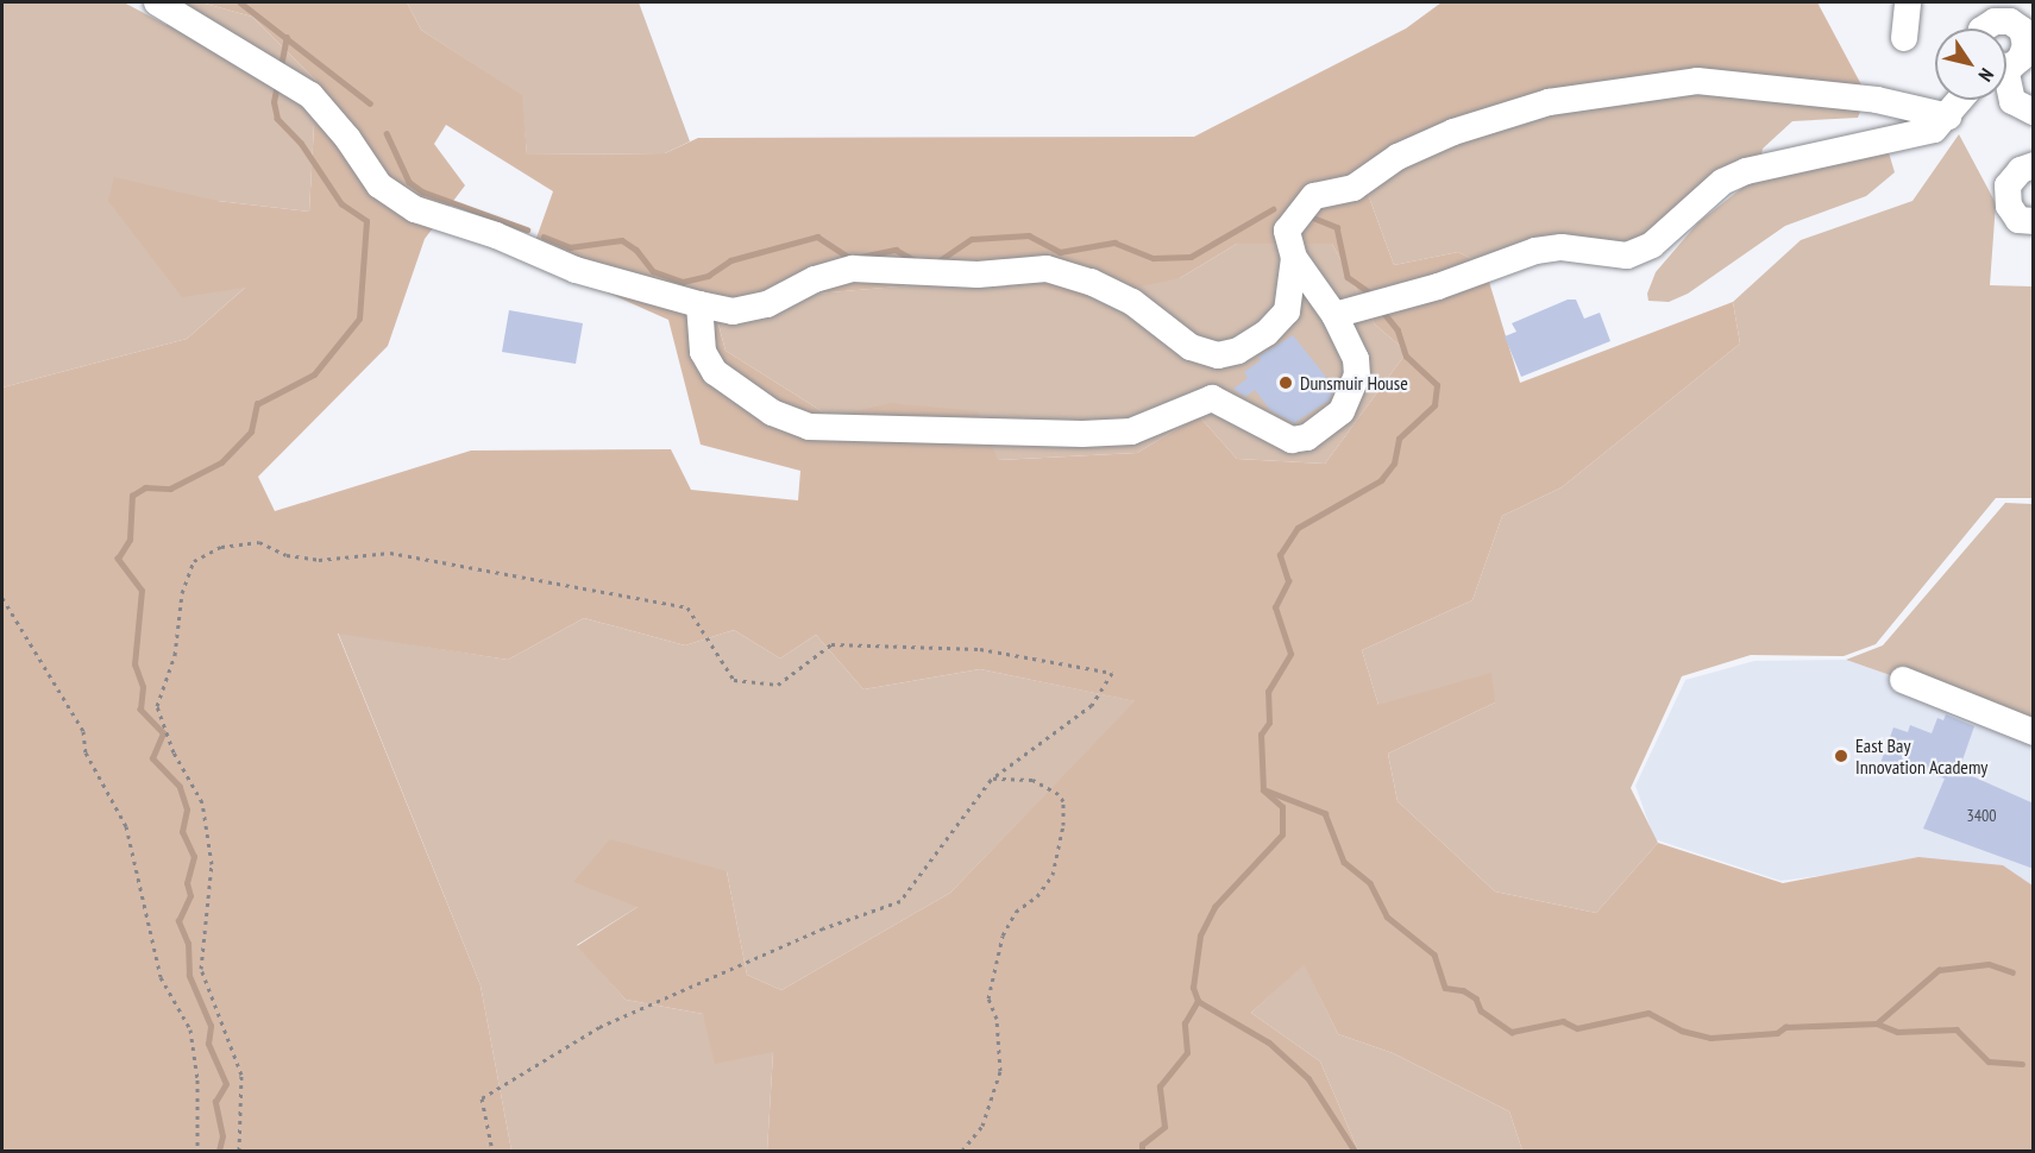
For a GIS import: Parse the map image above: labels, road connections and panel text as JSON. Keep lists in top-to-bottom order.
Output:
{
  "places": ["Dunsmuir House", "East Bay Innovation Academy"],
  "house_numbers": ["3400"],
  "north": "bottom right"
}
